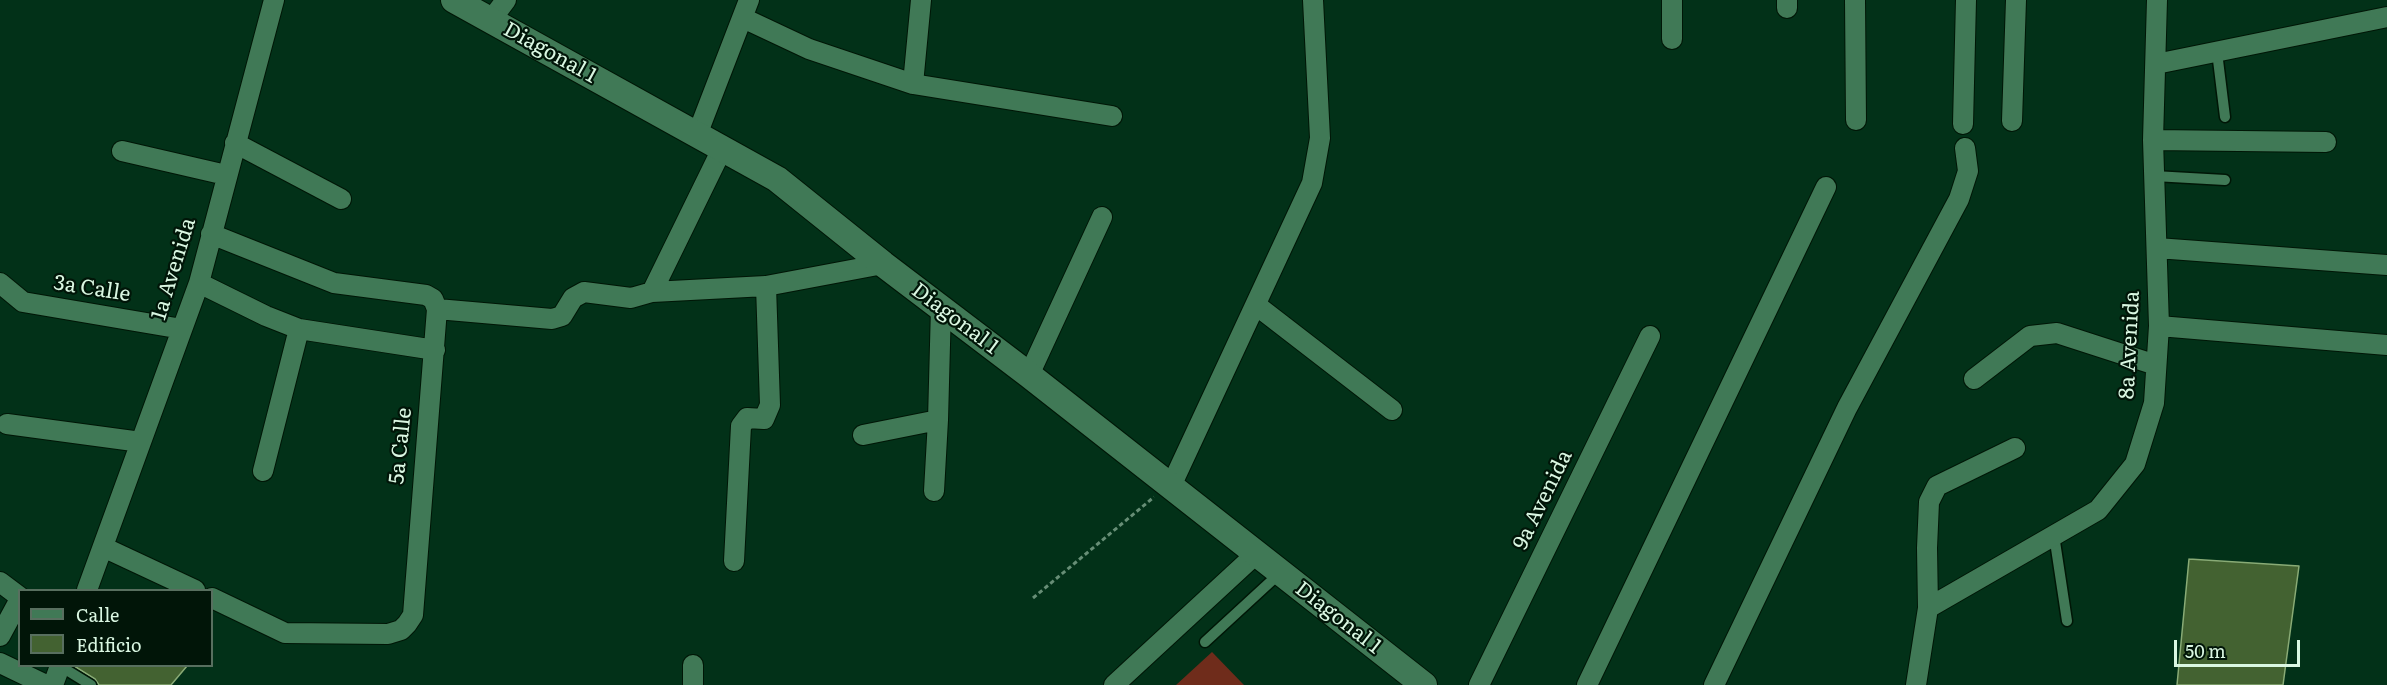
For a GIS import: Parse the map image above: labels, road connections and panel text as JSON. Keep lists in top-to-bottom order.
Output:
{
  "streets": {
    "street": [
      "Diagonal 1",
      "1a Avenida",
      "3a Calle",
      "8a Avenida",
      "5a Calle",
      "9a Avenida"
    ]
  },
  "crossings": [
    ["1a Avenida", "3a Calle"]
  ],
  "legend": ["Calle", "Edificio"],
  "scale_bar": "50 m"
}
